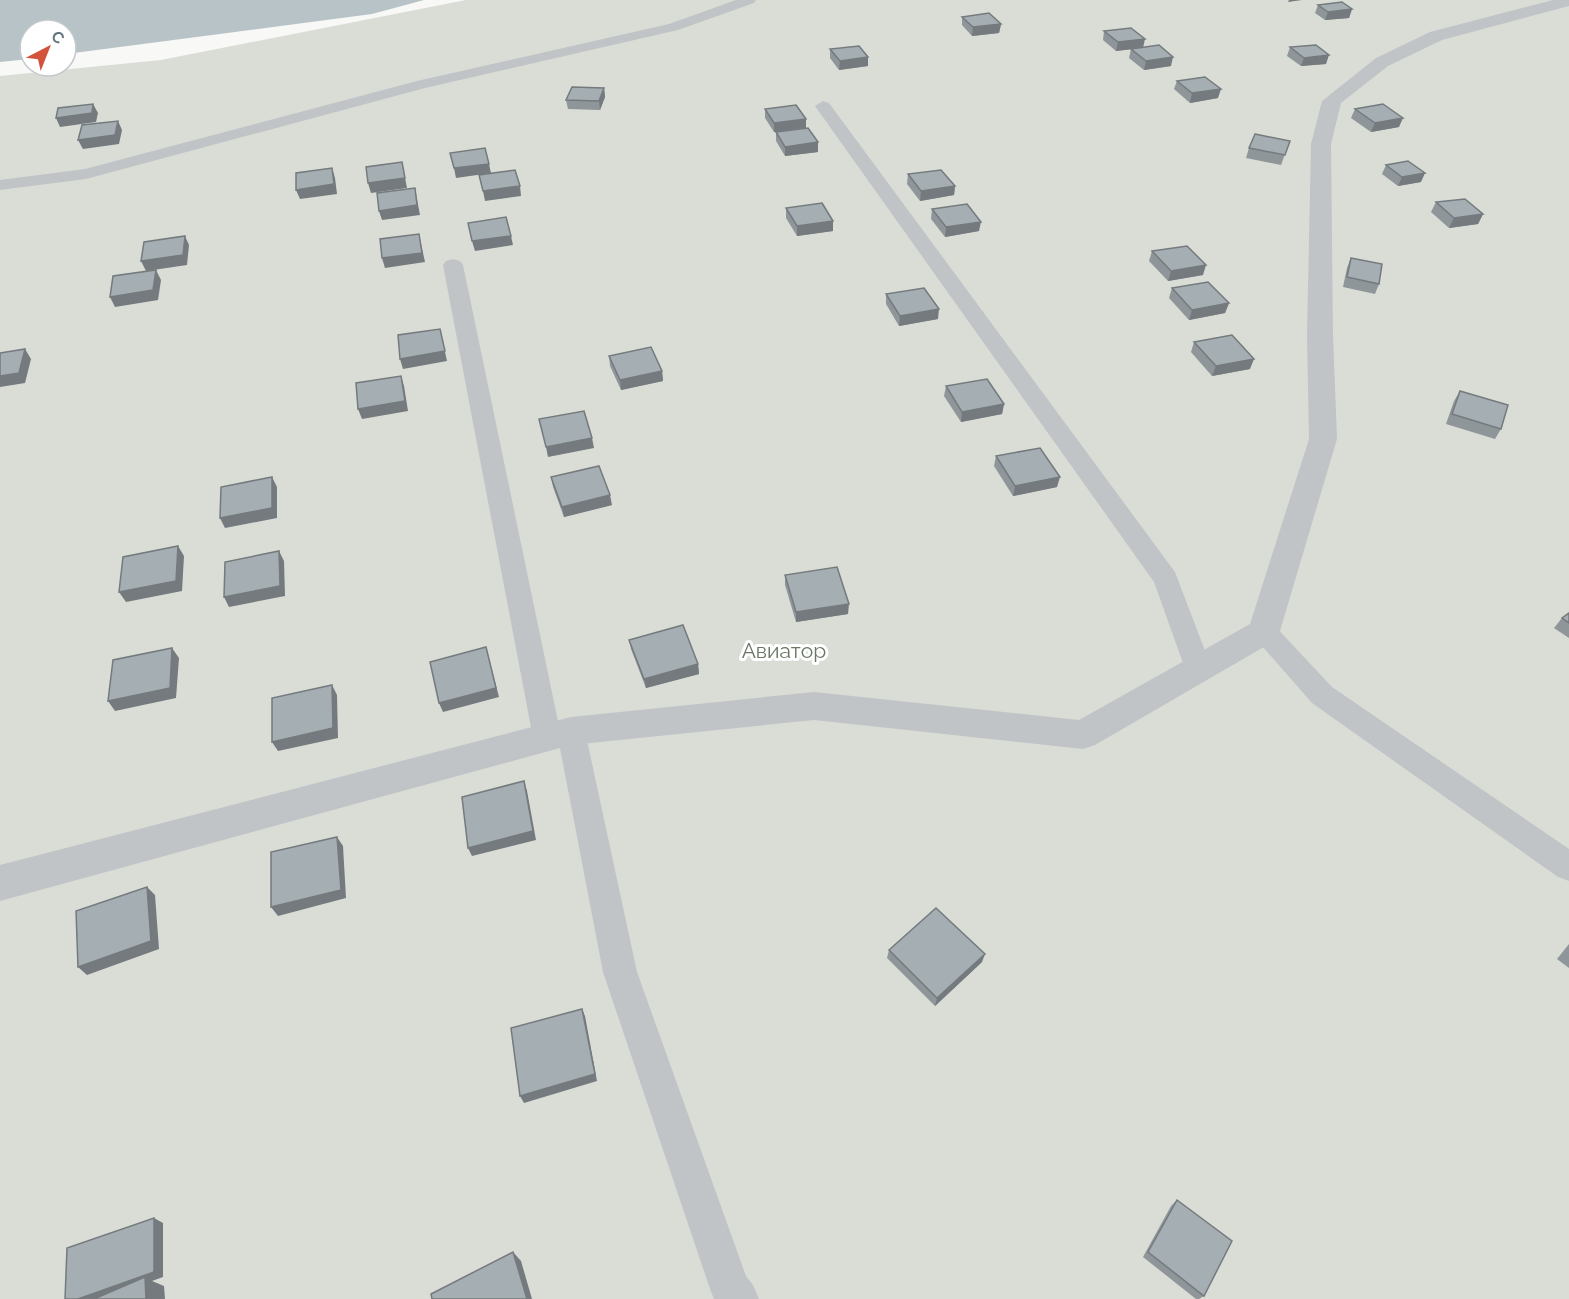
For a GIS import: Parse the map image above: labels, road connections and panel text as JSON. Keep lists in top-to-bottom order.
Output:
{
  "parks": ["Авиатор"],
  "north": "top right"
}
